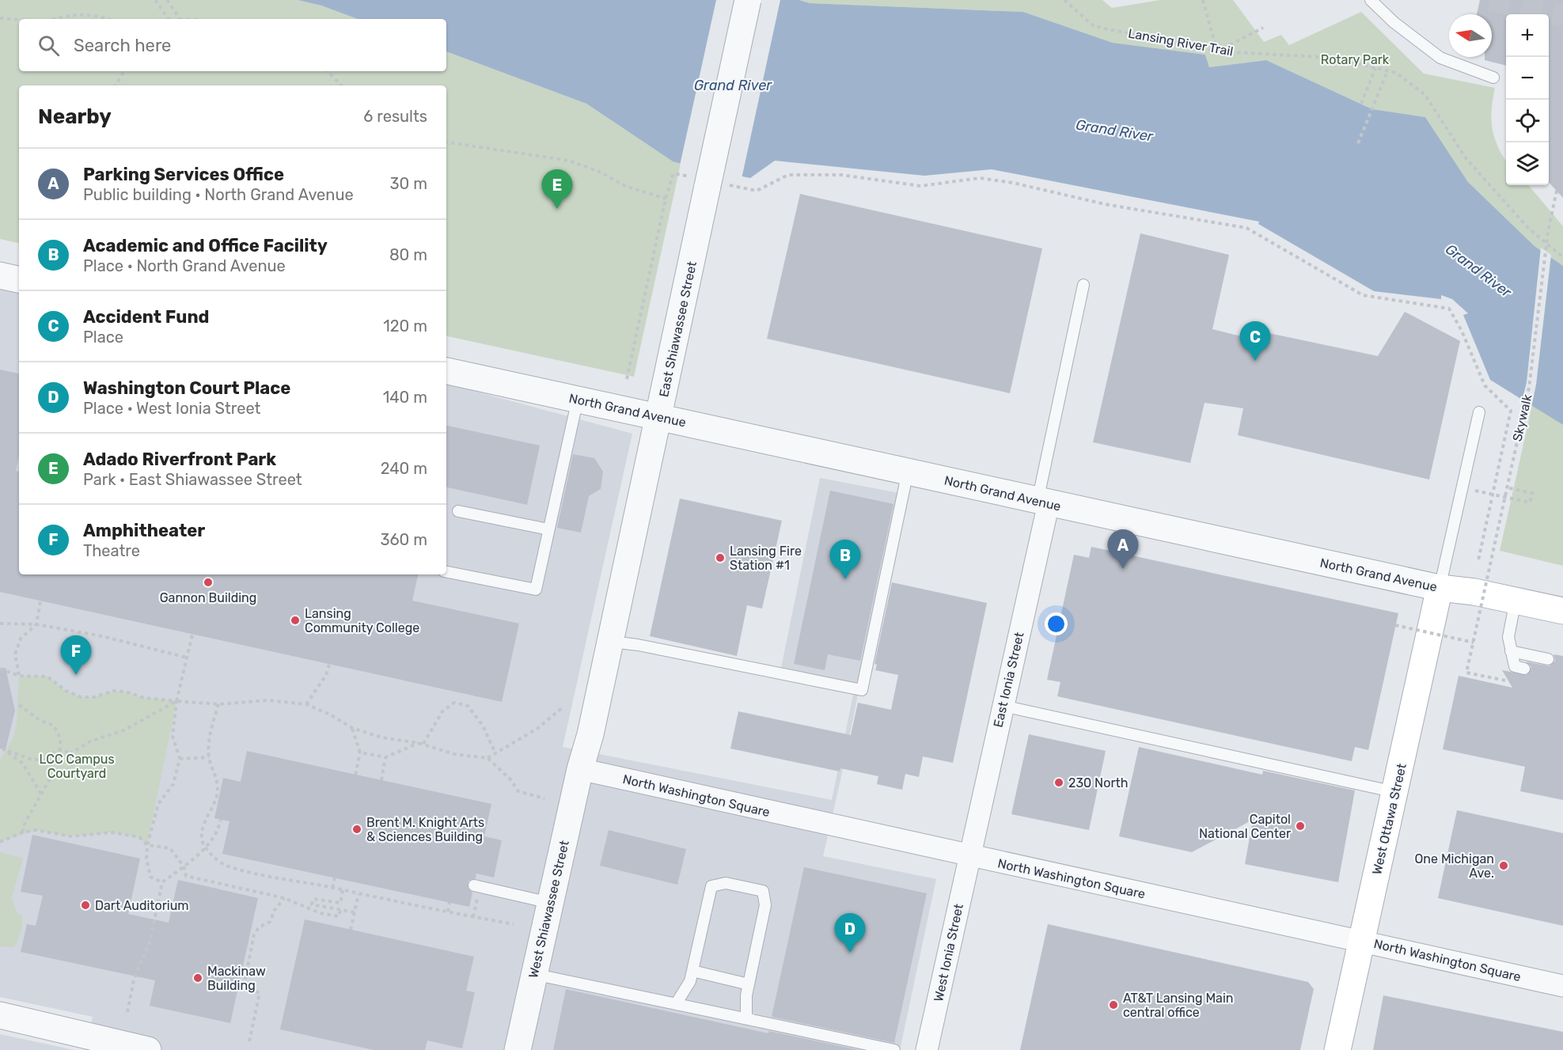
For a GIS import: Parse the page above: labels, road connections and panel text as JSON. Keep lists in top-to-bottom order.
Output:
{
  "streets": {
    "main road": ["North Grand Avenue", "West Ottawa Street"],
    "street": [
      "East Shiawassee Street",
      "East Ionia Street",
      "North Washington Square",
      "West Shiawassee Street",
      "West Ionia Street"
    ],
    "path": ["Lansing River Trail", "Skywalk"]
  },
  "crossings": [
    ["East Shiawassee Street", "North Grand Avenue"],
    ["East Shiawassee Street", "North Washington Square"],
    ["East Shiawassee Street", "West Shiawassee Street"],
    ["North Grand Avenue", "East Ionia Street"],
    ["North Grand Avenue", "West Ottawa Street"],
    ["East Ionia Street", "North Washington Square"],
    ["East Ionia Street", "West Ionia Street"],
    ["North Washington Square", "West Ottawa Street"],
    ["North Washington Square", "West Shiawassee Street"],
    ["North Washington Square", "West Ionia Street"]
  ],
  "water": ["Grand River"],
  "parks": ["Rotary Park", "LCC Campus Courtyard"],
  "places": [
    "Lansing Fire Station #1",
    "Gannon Building",
    "Lansing Community College",
    "230 North",
    "Capitol National Center",
    "Brent M. Knight Arts & Sciences Building",
    "One Michigan Ave.",
    "Dart Auditorium",
    "Mackinaw Building",
    "AT&T Lansing Main central office"
  ],
  "north": "left",
  "page": {
    "map_buttons": ["+", "−"],
    "search": "Search here",
    "heading": ["Nearby", "6 results"],
    "list": [
      {
        "mark": "A",
        "name": "Parking Services Office",
        "note": "Public building · North Grand Avenue",
        "value": "30 m"
      },
      {
        "mark": "B",
        "name": "Academic and Office Facility",
        "note": "Place · North Grand Avenue",
        "value": "80 m"
      },
      {
        "mark": "C",
        "name": "Accident Fund",
        "note": "Place",
        "value": "120 m"
      },
      {
        "mark": "D",
        "name": "Washington Court Place",
        "note": "Place · West Ionia Street",
        "value": "140 m"
      },
      {
        "mark": "E",
        "name": "Adado Riverfront Park",
        "note": "Park · East Shiawassee Street",
        "value": "240 m"
      },
      {
        "mark": "F",
        "name": "Amphitheater",
        "note": "Theatre",
        "value": "360 m"
      }
    ],
    "pins": [
      "E",
      "C",
      "A",
      "B",
      "F",
      "D"
    ]
  }
}
